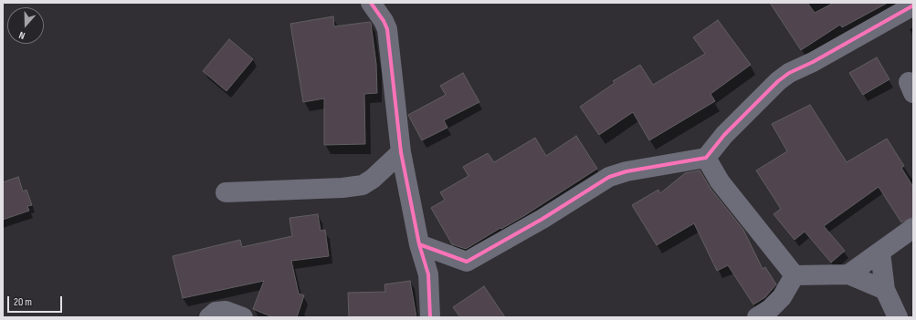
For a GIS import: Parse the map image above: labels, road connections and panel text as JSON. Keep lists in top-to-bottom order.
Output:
{
  "scale_bar": "20 m",
  "north": "bottom"
}
